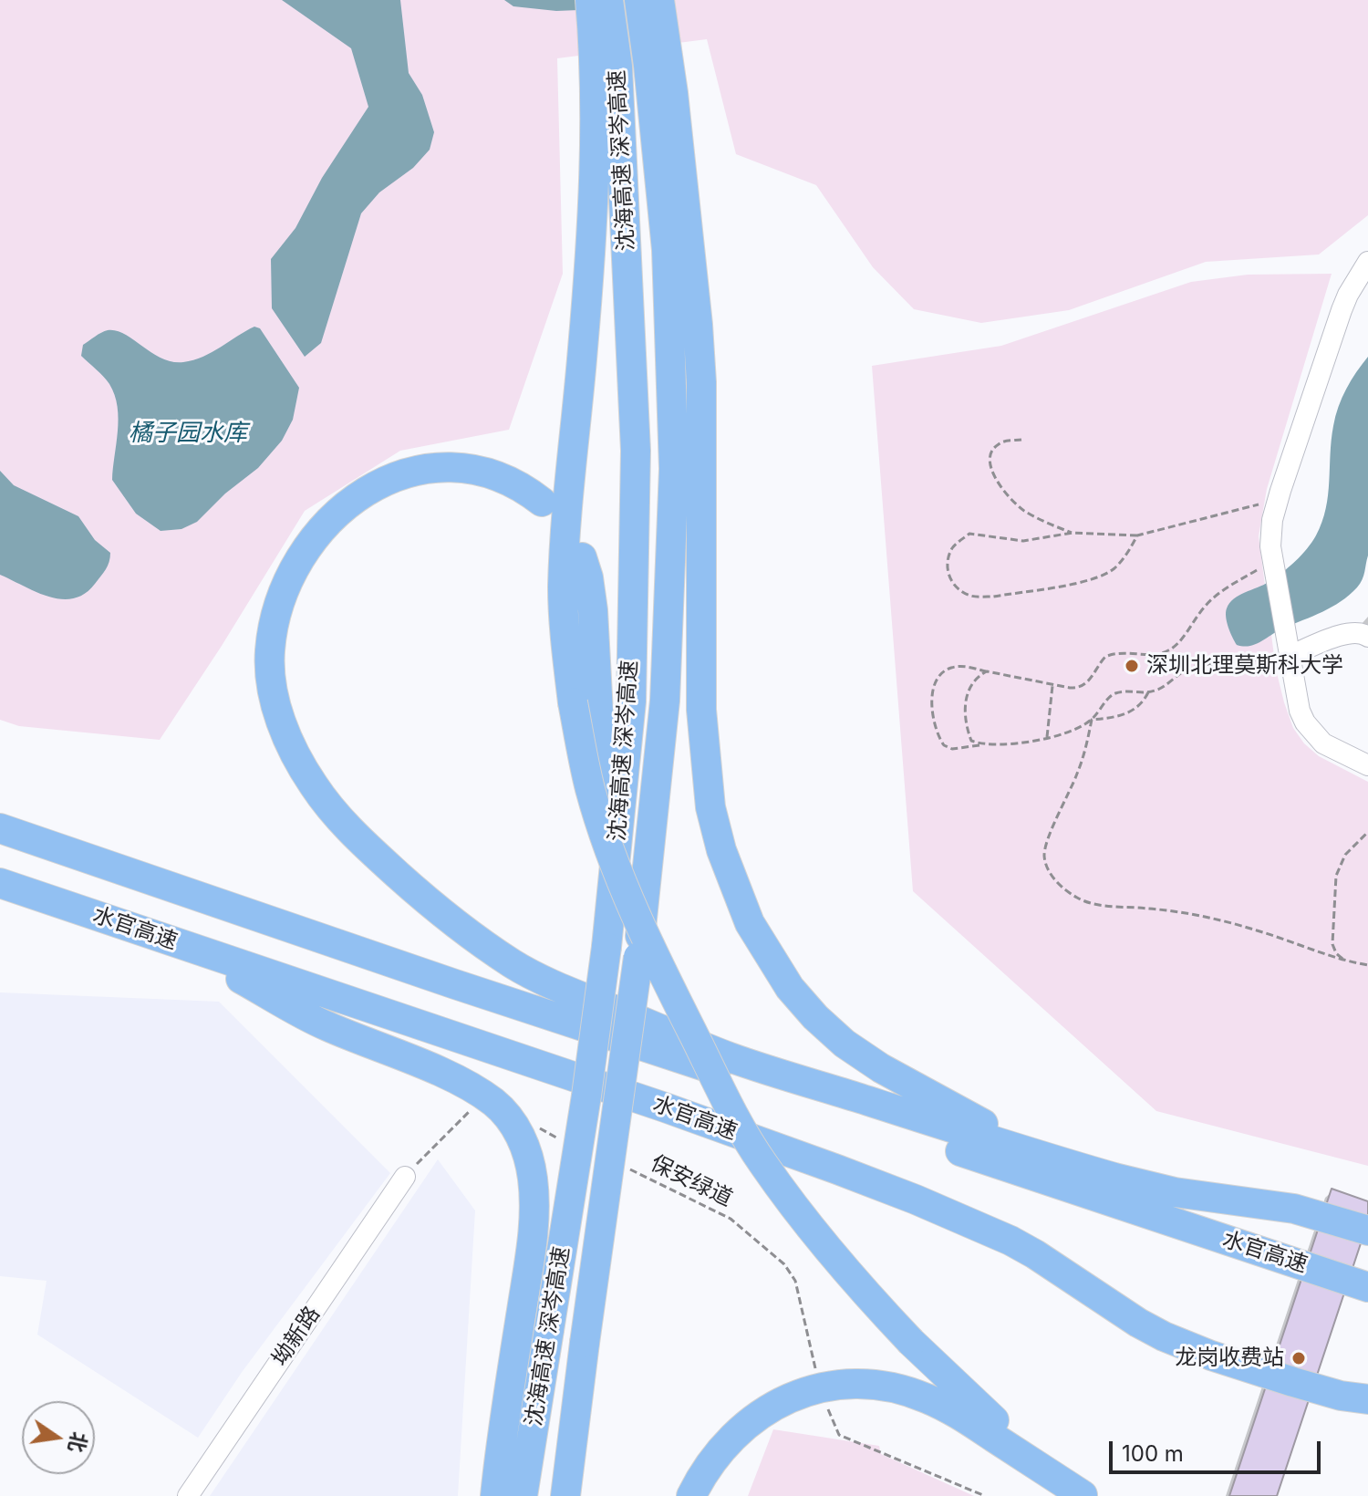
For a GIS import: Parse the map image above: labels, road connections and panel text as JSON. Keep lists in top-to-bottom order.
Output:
{
  "streets": {
    "highway": ["沈海高速 深岑高速", "水官高速"],
    "street": ["坳新路"],
    "path": ["保安绿道"]
  },
  "water": ["橘子园水库"],
  "places": ["深圳北理莫斯科大学", "龙岗收费站"],
  "scale_bar": "100 m",
  "north": "right"
}
